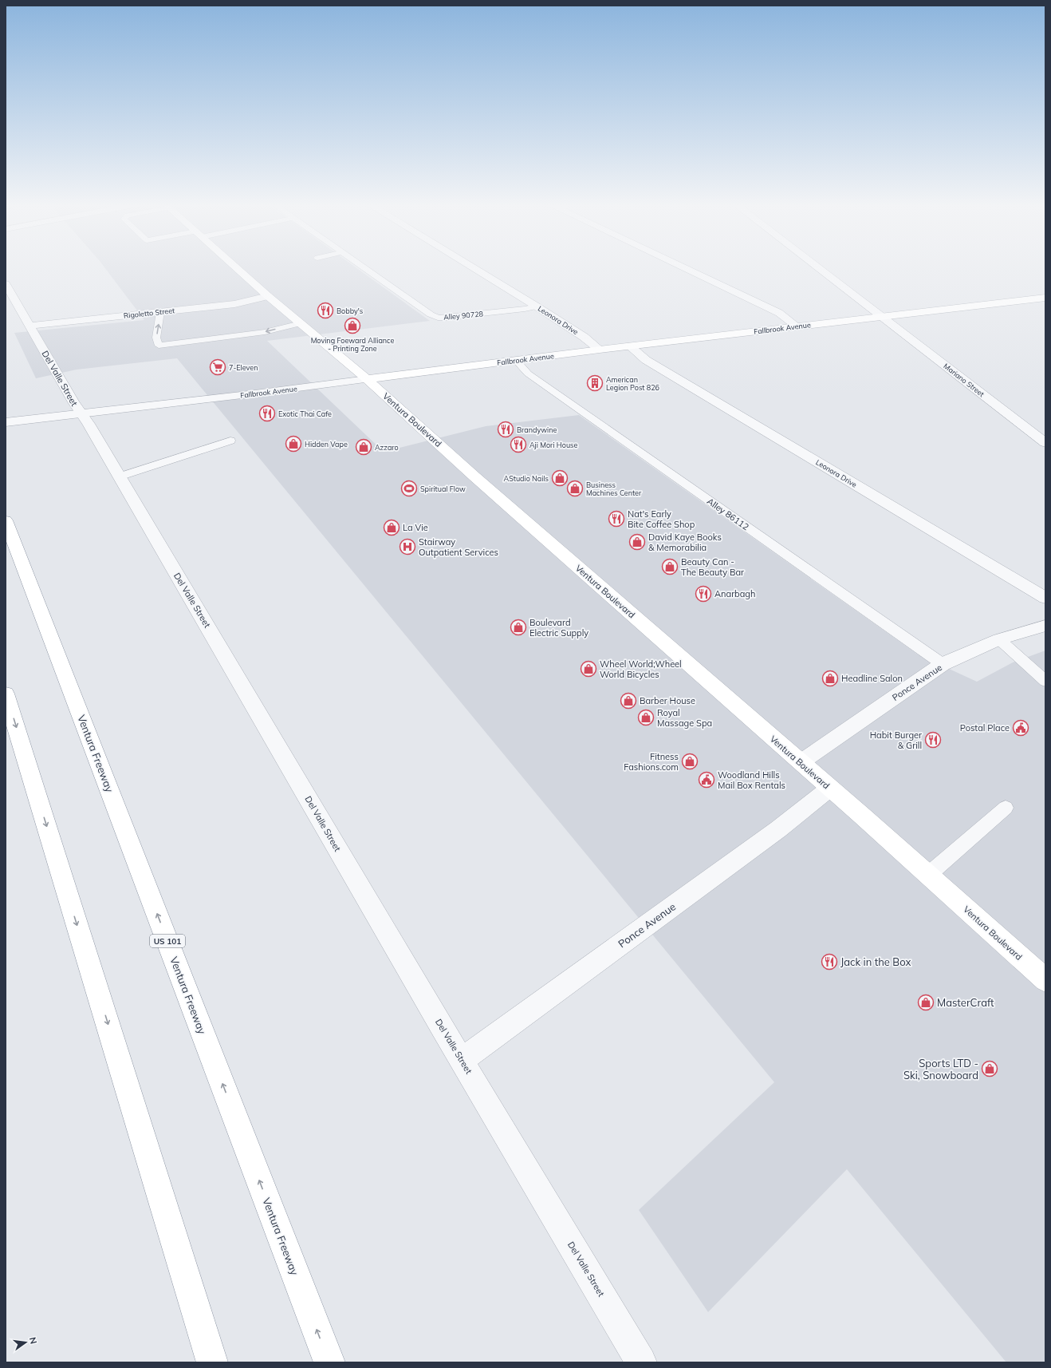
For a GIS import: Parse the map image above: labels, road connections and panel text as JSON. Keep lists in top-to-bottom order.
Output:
{
  "streets": {
    "main road": [
      "Fallbrook Avenue",
      "Ventura Boulevard",
      "Ventura Freeway",
      "US 101"
    ],
    "street": [
      "Rigoletto Street",
      "Leonora Drive",
      "Del Valle Street",
      "Mariano Street",
      "Ponce Avenue"
    ],
    "lane": ["Alley 90728", "Alley 86112"]
  },
  "crossings": [
    ["Rigoletto Street", "Del Valle Street"],
    ["Rigoletto Street", "Ventura Boulevard"],
    ["Alley 90728", "Leonora Drive"],
    ["Leonora Drive", "Fallbrook Avenue"],
    ["Fallbrook Avenue", "Del Valle Street"],
    ["Fallbrook Avenue", "Mariano Street"],
    ["Fallbrook Avenue", "Ventura Boulevard"],
    ["Fallbrook Avenue", "Alley 86112"],
    ["Del Valle Street", "Ponce Avenue"],
    ["Ventura Boulevard", "Ponce Avenue"],
    ["Alley 86112", "Ponce Avenue"]
  ],
  "places": {
    "restaurant": [
      "Bobby's",
      "Exotic Thai Cafe",
      "Brandywine",
      "Aji Mori House",
      "Nat's Early Bite Coffee Shop",
      "Anarbagh",
      "Habit Burger & Grill",
      "Jack in the Box"
    ],
    "shop": [
      "Moving Foeward Alliance - Printing Zone",
      "Hidden Vape",
      "Azzaro",
      "AStudio Nails",
      "Business Machines Center",
      "La Vie",
      "David Kaye Books & Memorabilia",
      "Beauty Can - The Beauty Bar",
      "Boulevard Electric Supply",
      "Wheel World;Wheel World Bicycles",
      "Headline Salon",
      "Barber House",
      "Royal Massage Spa",
      "Fitness Fashions.com",
      "MasterCraft",
      "Sports LTD - Ski, Snowboard"
    ],
    "supermarket": ["7-Eleven"],
    "building": ["American Legion Post 826"],
    "sports": ["Spiritual Flow"],
    "hospital": ["Stairway Outpatient Services"],
    "public building": ["Postal Place", "Woodland Hills Mail Box Rentals"]
  },
  "north": "right"
}
